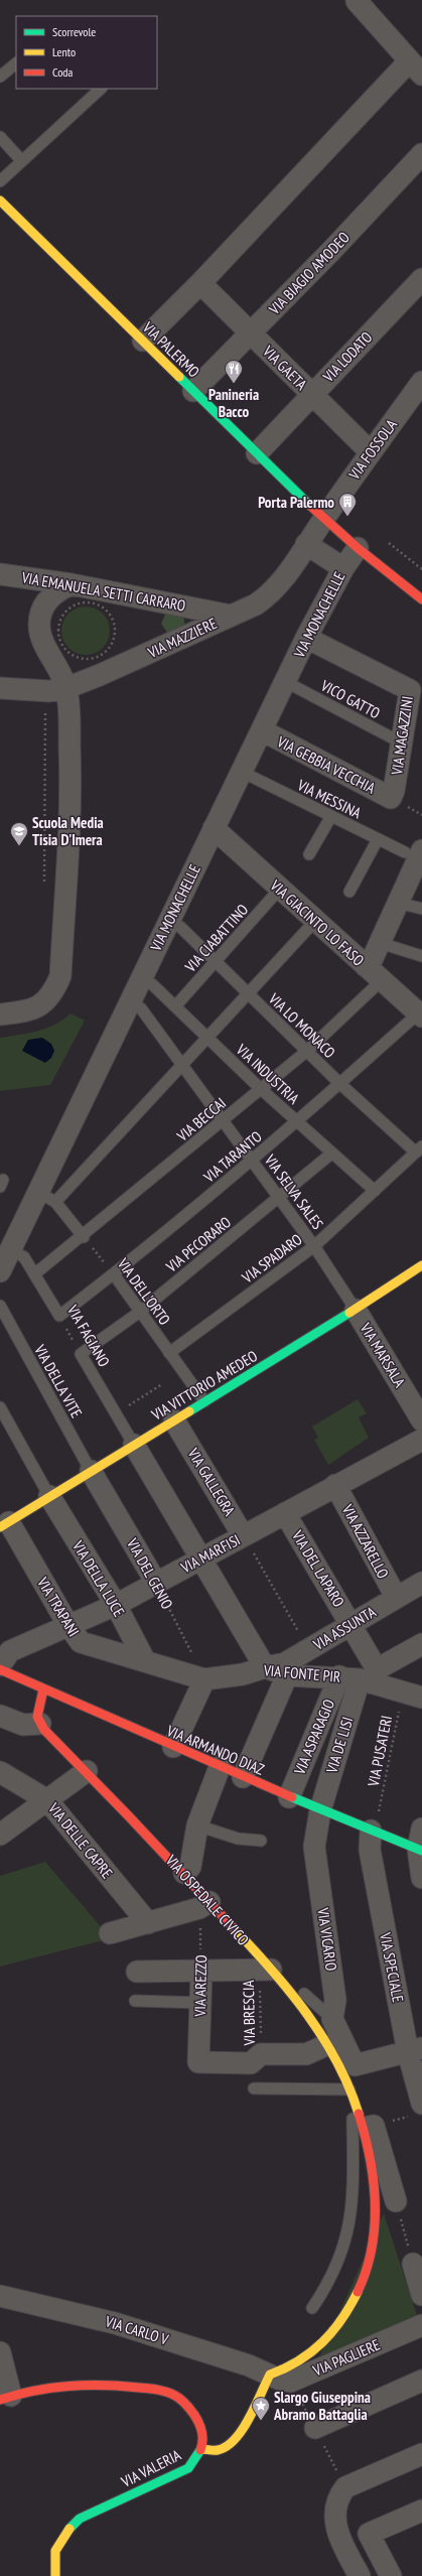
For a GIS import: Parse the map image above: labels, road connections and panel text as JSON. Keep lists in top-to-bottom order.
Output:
{
  "streets": {
    "street": [
      "VIA BIAGIO AMODEO",
      "VIA PALERMO",
      "VIA LODATO",
      "VIA GAETA",
      "VIA FOSSOLA",
      "VIA EMANUELA SETTI CARRARO",
      "VIA MONACHELLE",
      "VIA MAZZIERE",
      "VIA MAGAZZINI",
      "VIA GEBBIA VECCHIA",
      "VIA GIACINTO LO FASO",
      "VIA MARSALA",
      "VIA VITTORIO AMEDEO",
      "VIA GALLEGRA",
      "VIA AZZARELLO",
      "VIA MARFISI",
      "VIA DEL LAPARO",
      "VIA DEL GENIO",
      "VIA DELLA LUCE",
      "VIA TRAPANI",
      "VIA ASSUNTA",
      "VIA FONTE PIR",
      "VIA ASPARAGIO",
      "VIA DE LISI",
      "VIA ARMANDO DIAZ",
      "VIA DELLE CAPRE",
      "VIA OSPEDALE CIVICO",
      "VIA VICARIO",
      "VIA SPECIALE",
      "VIA AREZZO",
      "VIA CARLO V",
      "VIA PAGLIERE",
      "VIA VALERIA"
    ],
    "lane": [
      "VICO GATTO",
      "VIA MESSINA",
      "VIA CIABATTINO",
      "VIA LO MONACO",
      "VIA INDUSTRIA",
      "VIA BECCAI",
      "VIA TARANTO",
      "VIA SELVA SALES",
      "VIA PECORARO",
      "VIA SPADARO",
      "VIA DELL'ORTO",
      "VIA FAGIANO",
      "VIA DELLA VITE"
    ],
    "path": ["VIA PUSATERI", "VIA BRESCIA"]
  },
  "crossings": [
    ["VIA BIAGIO AMODEO", "VIA PALERMO"],
    ["VIA BIAGIO AMODEO", "VIA GAETA"],
    ["VIA PALERMO", "VIA LODATO"],
    ["VIA PALERMO", "VIA FOSSOLA"],
    ["VIA PALERMO", "VIA MONACHELLE"],
    ["VIA PALERMO", "VIA MAZZIERE"],
    ["VIA LODATO", "VIA GAETA"],
    ["VIA GAETA", "VIA FOSSOLA"],
    ["VIA FOSSOLA", "VIA MAZZIERE"],
    ["VIA EMANUELA SETTI CARRARO", "VIA MAZZIERE"],
    ["VIA MONACHELLE", "VICO GATTO"],
    ["VIA MONACHELLE", "VIA MAGAZZINI"],
    ["VIA MONACHELLE", "VIA GEBBIA VECCHIA"],
    ["VIA MONACHELLE", "VIA MESSINA"],
    ["VIA MONACHELLE", "VIA GIACINTO LO FASO"],
    ["VIA MONACHELLE", "VIA LO MONACO"],
    ["VIA MONACHELLE", "VIA INDUSTRIA"],
    ["VIA MONACHELLE", "VIA SELVA SALES"],
    ["VIA MONACHELLE", "VIA FAGIANO"],
    ["VICO GATTO", "VIA MAGAZZINI"],
    ["VIA MAGAZZINI", "VIA GEBBIA VECCHIA"],
    ["VIA GIACINTO LO FASO", "VIA CIABATTINO"],
    ["VIA GIACINTO LO FASO", "VIA BECCAI"],
    ["VIA GIACINTO LO FASO", "VIA TARANTO"],
    ["VIA CIABATTINO", "VIA LO MONACO"],
    ["VIA CIABATTINO", "VIA INDUSTRIA"],
    ["VIA LO MONACO", "VIA BECCAI"],
    ["VIA LO MONACO", "VIA TARANTO"],
    ["VIA LO MONACO", "VIA SPADARO"],
    ["VIA INDUSTRIA", "VIA BECCAI"],
    ["VIA INDUSTRIA", "VIA TARANTO"],
    ["VIA INDUSTRIA", "VIA PECORARO"],
    ["VIA INDUSTRIA", "VIA SPADARO"],
    ["VIA BECCAI", "VIA SELVA SALES"],
    ["VIA BECCAI", "VIA DELL'ORTO"],
    ["VIA BECCAI", "VIA FAGIANO"],
    ["VIA TARANTO", "VIA SELVA SALES"],
    ["VIA TARANTO", "VIA DELL'ORTO"],
    ["VIA TARANTO", "VIA FAGIANO"],
    ["VIA SELVA SALES", "VIA PECORARO"],
    ["VIA SELVA SALES", "VIA SPADARO"],
    ["VIA SELVA SALES", "VIA MARSALA"],
    ["VIA SELVA SALES", "VIA VITTORIO AMEDEO"],
    ["VIA PECORARO", "VIA DELL'ORTO"],
    ["VIA PECORARO", "VIA FAGIANO"],
    ["VIA SPADARO", "VIA DELL'ORTO"],
    ["VIA DELL'ORTO", "VIA VITTORIO AMEDEO"],
    ["VIA FAGIANO", "VIA VITTORIO AMEDEO"],
    ["VIA MARSALA", "VIA VITTORIO AMEDEO"],
    ["VIA DELLA VITE", "VIA VITTORIO AMEDEO"],
    ["VIA DELLA VITE", "VIA DEL GENIO"],
    ["VIA VITTORIO AMEDEO", "VIA GALLEGRA"],
    ["VIA VITTORIO AMEDEO", "VIA DEL GENIO"],
    ["VIA VITTORIO AMEDEO", "VIA DELLA LUCE"],
    ["VIA VITTORIO AMEDEO", "VIA TRAPANI"],
    ["VIA GALLEGRA", "VIA MARFISI"],
    ["VIA AZZARELLO", "VIA MARFISI"],
    ["VIA AZZARELLO", "VIA ASSUNTA"],
    ["VIA MARFISI", "VIA DEL LAPARO"],
    ["VIA MARFISI", "VIA DEL GENIO"],
    ["VIA MARFISI", "VIA DELLA LUCE"],
    ["VIA MARFISI", "VIA TRAPANI"],
    ["VIA DEL LAPARO", "VIA ASSUNTA"],
    ["VIA DEL GENIO", "VIA TRAPANI"],
    ["VIA DEL GENIO", "VIA FONTE PIR"],
    ["VIA DELLA LUCE", "VIA TRAPANI"],
    ["VIA TRAPANI", "VIA FONTE PIR"],
    ["VIA ASSUNTA", "VIA FONTE PIR"],
    ["VIA FONTE PIR", "VIA ASPARAGIO"],
    ["VIA FONTE PIR", "VIA DE LISI"],
    ["VIA FONTE PIR", "VIA PUSATERI"],
    ["VIA ASPARAGIO", "VIA DE LISI"],
    ["VIA ASPARAGIO", "VIA ARMANDO DIAZ"],
    ["VIA DE LISI", "VIA ARMANDO DIAZ"],
    ["VIA DE LISI", "VIA VICARIO"],
    ["VIA ARMANDO DIAZ", "VIA PUSATERI"],
    ["VIA ARMANDO DIAZ", "VIA VICARIO"],
    ["VIA ARMANDO DIAZ", "VIA SPECIALE"],
    ["VIA PUSATERI", "VIA SPECIALE"],
    ["VIA OSPEDALE CIVICO", "VIA AREZZO"],
    ["VIA OSPEDALE CIVICO", "VIA BRESCIA"],
    ["VIA OSPEDALE CIVICO", "VIA CARLO V"],
    ["VIA OSPEDALE CIVICO", "VIA PAGLIERE"],
    ["VIA AREZZO", "VIA BRESCIA"],
    ["VIA CARLO V", "VIA PAGLIERE"]
  ],
  "places": {
    "restaurant": ["Panineria Bacco"],
    "building": ["Porta Palermo"],
    "school or university": ["Scuola Media Tisia D'Imera"],
    "place": ["Slargo Giuseppina Abramo Battaglia"]
  },
  "legend": ["Scorrevole", "Lento", "Coda"]
}
